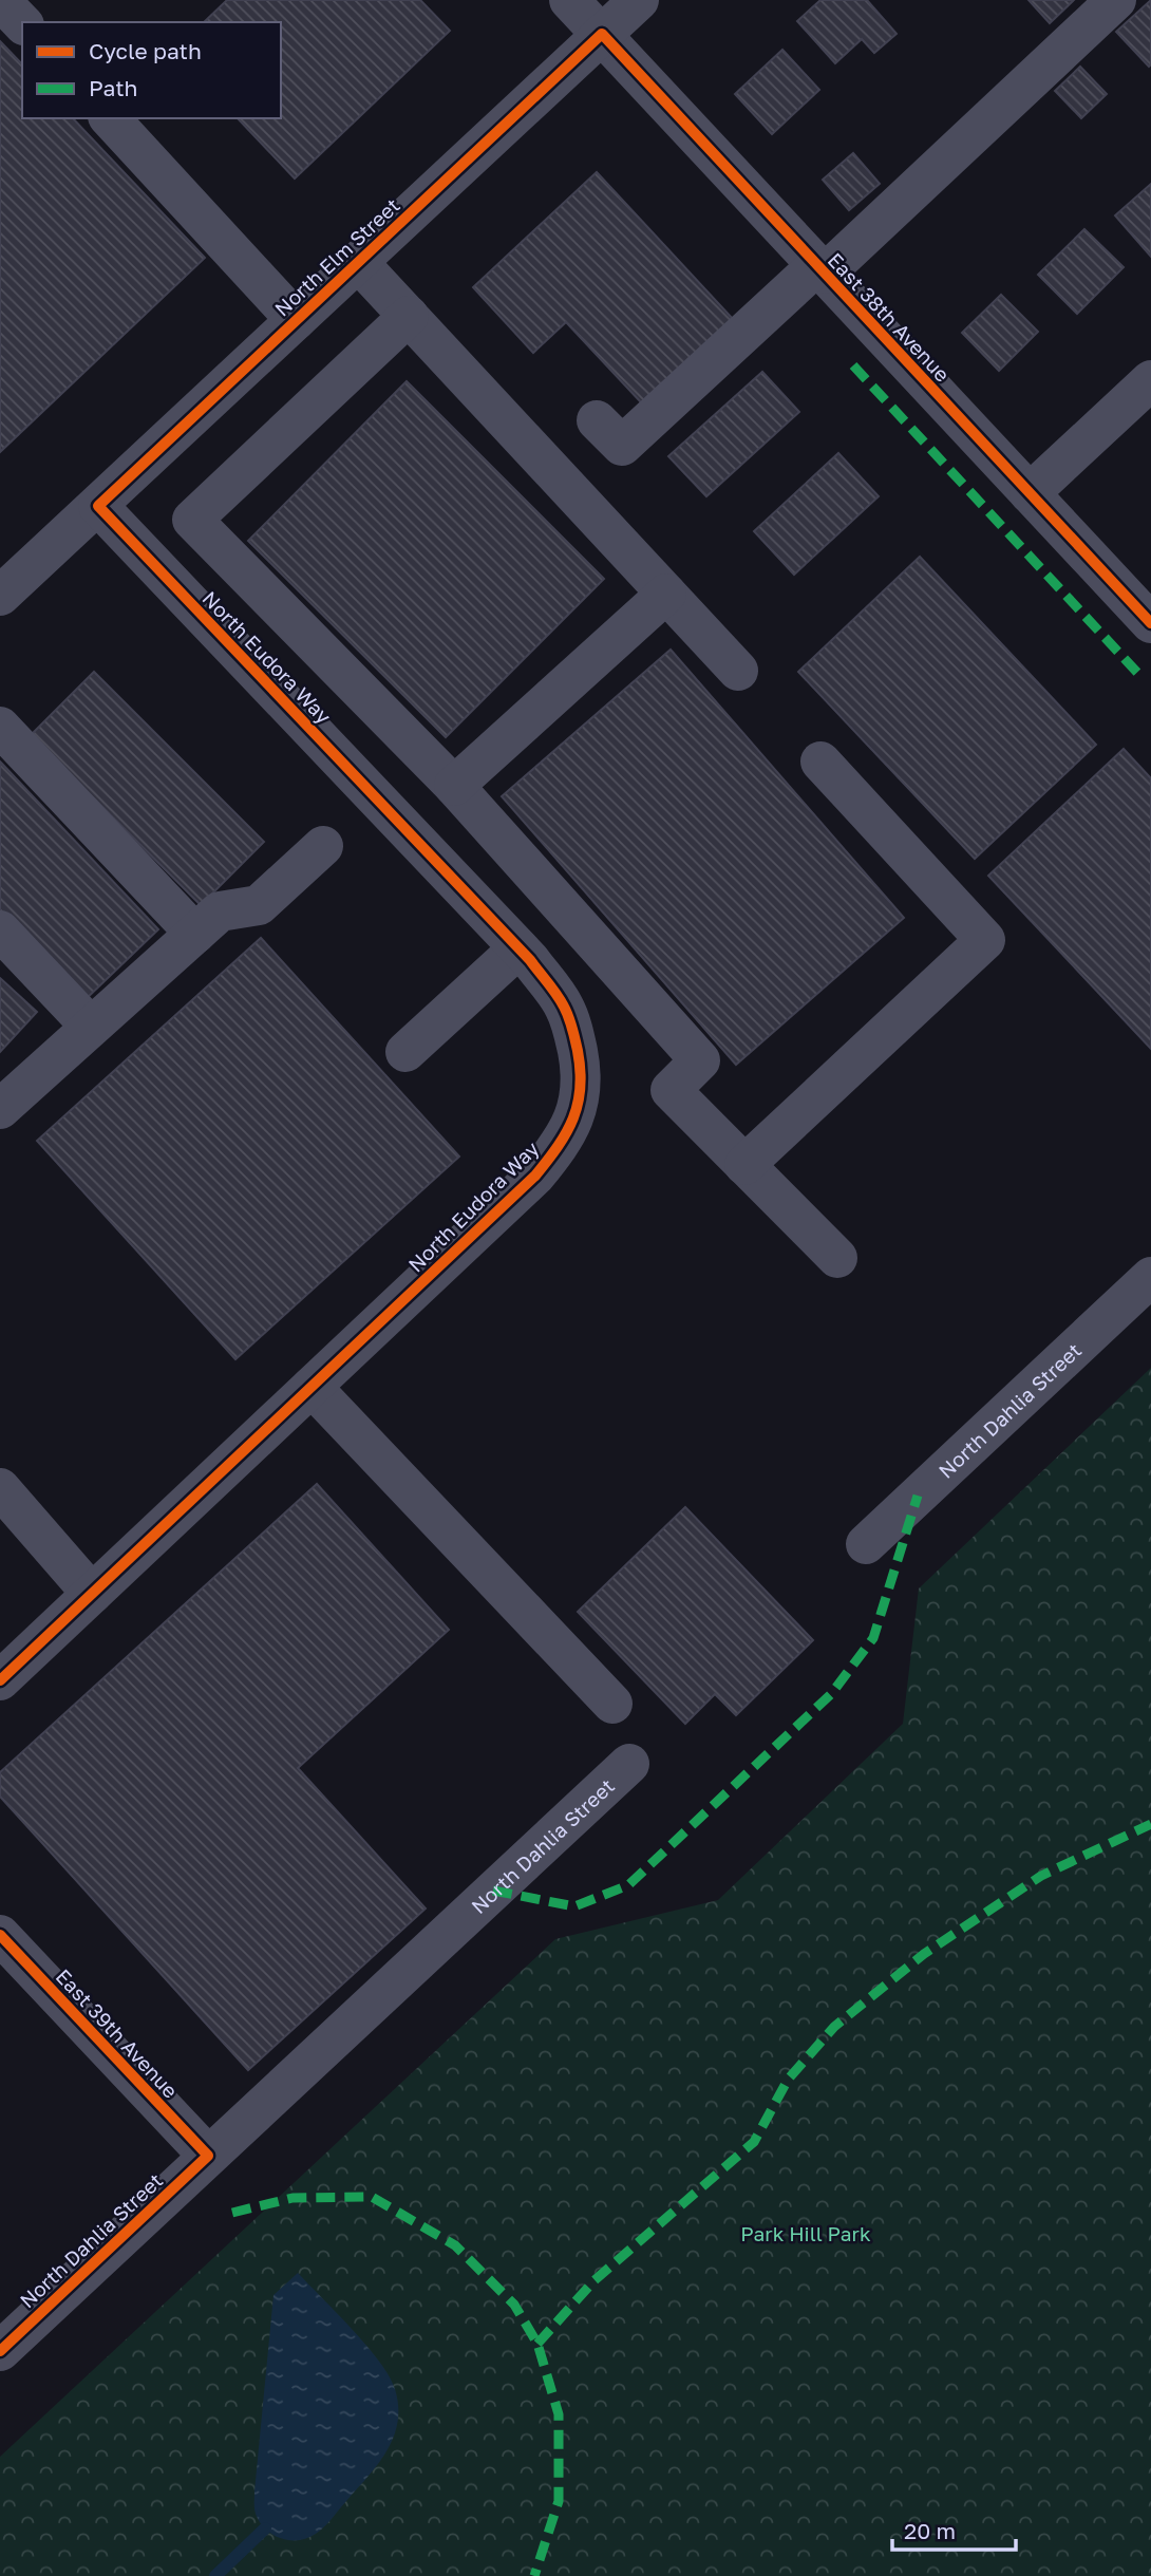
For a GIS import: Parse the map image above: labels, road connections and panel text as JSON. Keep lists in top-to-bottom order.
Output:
{
  "streets": {
    "street": [
      "North Elm Street",
      "East 38th Avenue",
      "North Eudora Way",
      "North Dahlia Street",
      "East 39th Avenue"
    ]
  },
  "crossings": [
    ["North Elm Street", "East 38th Avenue"],
    ["North Elm Street", "North Eudora Way"],
    ["North Dahlia Street", "East 39th Avenue"]
  ],
  "parks": ["Park Hill Park"],
  "legend": ["Cycle path", "Path"],
  "scale_bar": "20 m"
}
